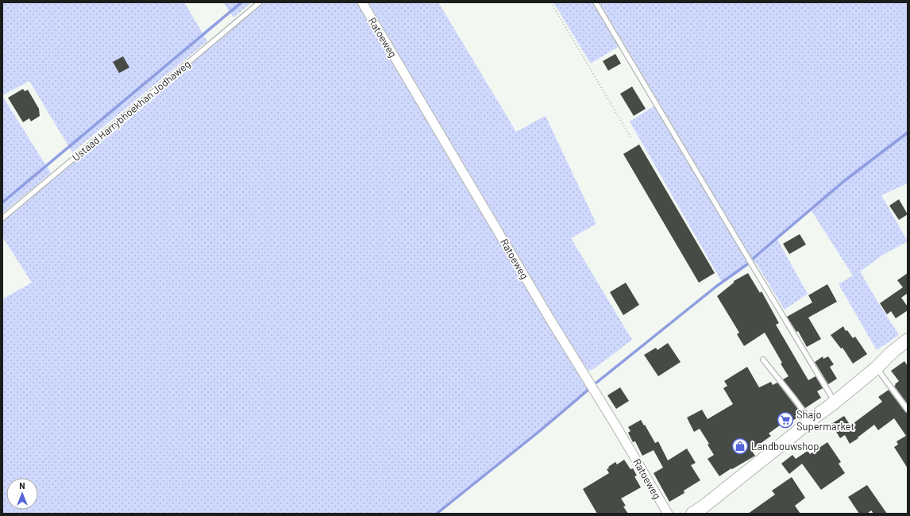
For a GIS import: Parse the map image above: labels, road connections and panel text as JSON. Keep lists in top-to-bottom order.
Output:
{
  "streets": {
    "street": ["Ratoeweg"],
    "lane": ["Ustaad Harrybhoekhan Jodhaweg"]
  },
  "places": {
    "supermarket": ["Shajo Supermarket"],
    "shop": ["Landbouwshop"]
  },
  "north": "top"
}
